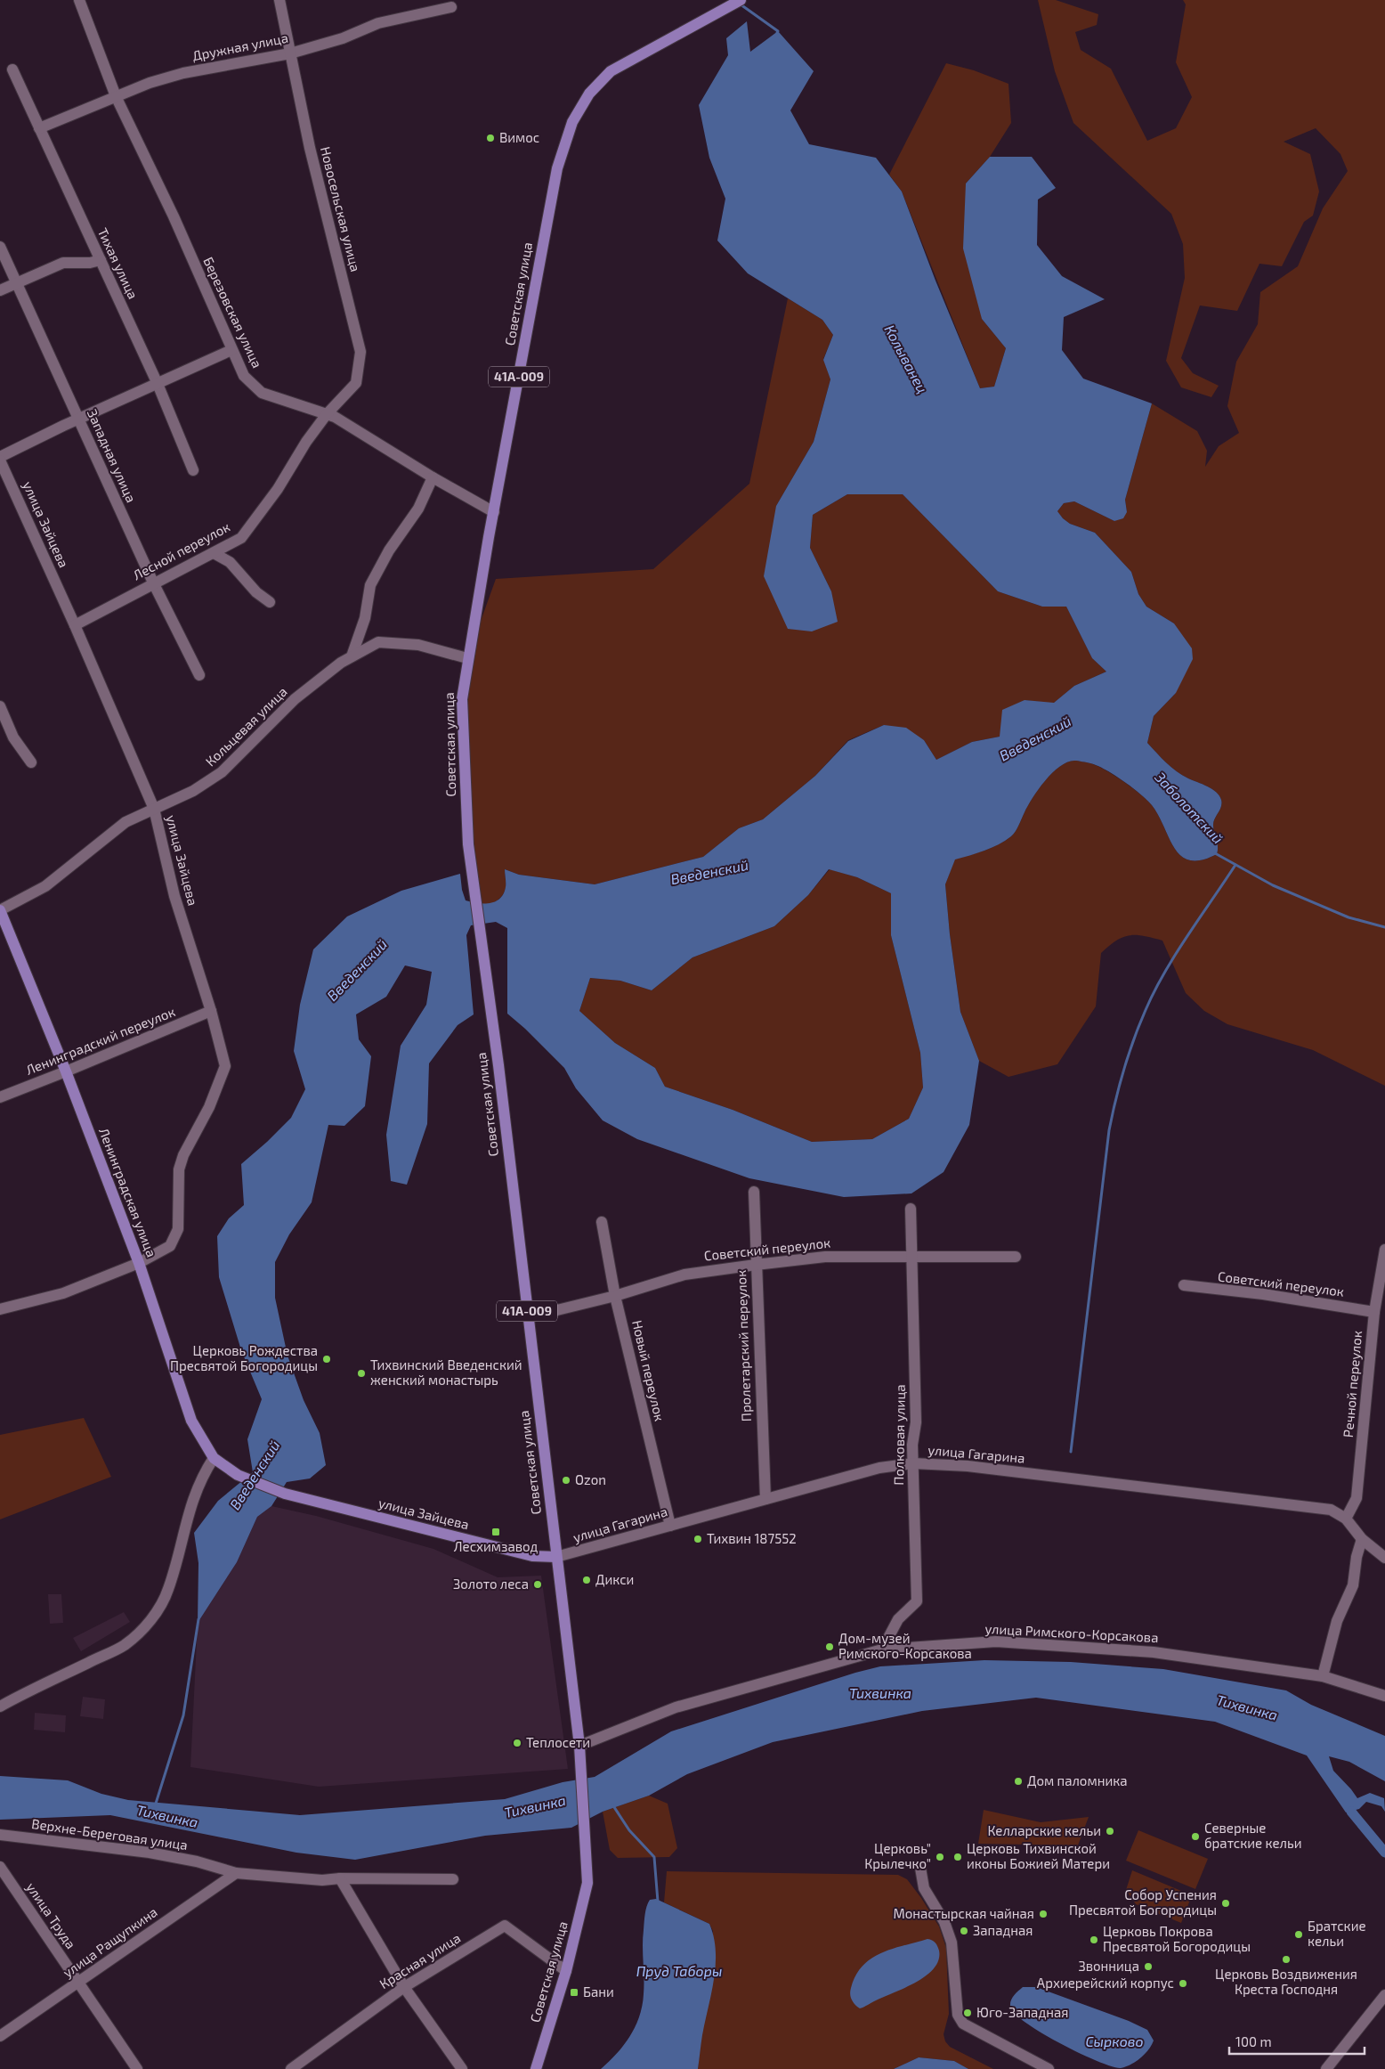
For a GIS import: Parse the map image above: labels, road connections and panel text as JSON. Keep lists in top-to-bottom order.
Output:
{
  "streets": {
    "main road": [
      "Советская улица",
      "41А-009",
      "улица Зайцева",
      "Ленинградская улица"
    ],
    "street": [
      "Дружная улица",
      "Новосельская улица",
      "Тихая улица",
      "Березовская улица",
      "Западная улица",
      "Лесной переулок",
      "Кольцевая улица",
      "Ленинградский переулок",
      "Советский переулок",
      "Пролетарский переулок",
      "Новый переулок",
      "Речной переулок",
      "Полковая улица",
      "улица Гагарина",
      "улица Римского-Корсакова",
      "Верхне-Береговая улица",
      "улица Труда",
      "улица Ращупкина",
      "Красная улица"
    ]
  },
  "crossings": [
    ["Дружная улица", "Новосельская улица"],
    ["Дружная улица", "Тихая улица"],
    ["Дружная улица", "Березовская улица"],
    ["Новосельская улица", "Березовская улица"],
    ["Новосельская улица", "Лесной переулок"],
    ["Советская улица", "Березовская улица"],
    ["Советская улица", "41А-009"],
    ["Советская улица", "улица Зайцева"],
    ["Советская улица", "Кольцевая улица"],
    ["Советская улица", "Советский переулок"],
    ["Советская улица", "улица Гагарина"],
    ["Советская улица", "улица Римского-Корсакова"],
    ["Советская улица", "Красная улица"],
    ["Березовская улица", "Лесной переулок"],
    ["41А-009", "улица Зайцева"],
    ["41А-009", "улица Гагарина"],
    ["41А-009", "улица Римского-Корсакова"],
    ["Западная улица", "Лесной переулок"],
    ["улица Зайцева", "Лесной переулок"],
    ["улица Зайцева", "Кольцевая улица"],
    ["улица Зайцева", "Ленинградский переулок"],
    ["улица Зайцева", "Ленинградская улица"],
    ["улица Зайцева", "улица Гагарина"],
    ["Кольцевая улица", "Ленинградская улица"],
    ["Ленинградский переулок", "Ленинградская улица"],
    ["Советский переулок", "Пролетарский переулок"],
    ["Советский переулок", "Новый переулок"],
    ["Советский переулок", "Речной переулок"],
    ["Советский переулок", "Полковая улица"],
    ["Пролетарский переулок", "улица Гагарина"],
    ["Новый переулок", "улица Гагарина"],
    ["Речной переулок", "улица Гагарина"],
    ["Полковая улица", "улица Гагарина"],
    ["Полковая улица", "улица Римского-Корсакова"],
    ["Верхне-Береговая улица", "улица Ращупкина"],
    ["улица Труда", "улица Ращупкина"]
  ],
  "water": [
    "Колыванец",
    "Введенский",
    "Заболотский",
    "Тихвинка",
    "Пруд Таборы",
    "Сырково"
  ],
  "places": {
    "other": [
      "Вимос",
      "Церковь Рождества Пресвятой Богородицы",
      "Тихвинский Введенский женский монастырь",
      "Ozon",
      "Тихвин 187552",
      "Дикси",
      "Золото леса",
      "Дом-музей Римского-Корсакова",
      "Теплосети",
      "Дом паломника",
      "Келларские кельи",
      "Северные братские кельи",
      "Церковь\" Крылечко\"",
      "Церковь Тихвинской иконы Божией Матери",
      "Собор Успения Пресвятой Богородицы",
      "Монастырская чайная",
      "Западная",
      "Братские кельи",
      "Церковь Покрова Пресвятой Богородицы",
      "Церковь Воздвижения Креста Господня",
      "Звонница",
      "Архиерейский корпус",
      "Юго-Западная"
    ],
    "transit": ["Лесхимзавод", "Бани"]
  },
  "scale_bar": "100 m"
}
